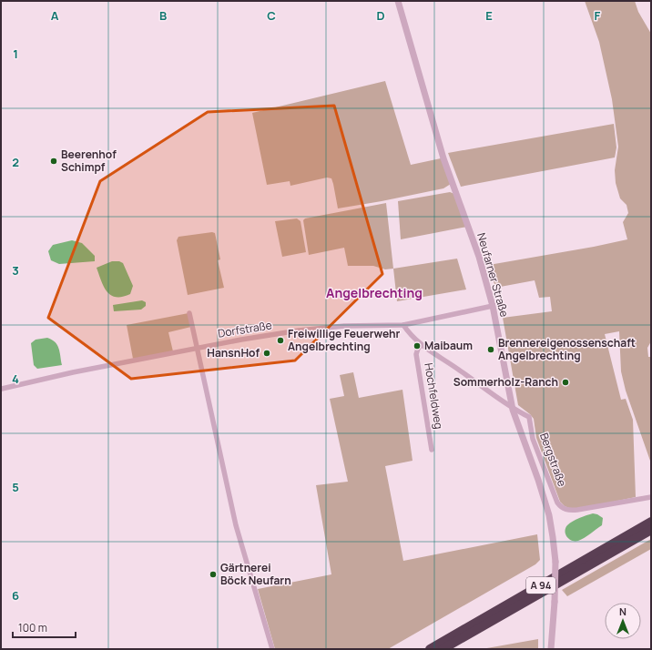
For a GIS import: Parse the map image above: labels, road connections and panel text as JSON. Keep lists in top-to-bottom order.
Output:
{
  "streets": {
    "highway": ["A 94"],
    "street": [
      "Neufarner Straße",
      "Dorfstraße",
      "Hochfeldweg",
      "Bergstraße"
    ]
  },
  "crossings": [
    ["Neufarner Straße", "Dorfstraße"],
    ["Neufarner Straße", "Bergstraße"],
    ["Dorfstraße", "Bergstraße"],
    ["Hochfeldweg", "Bergstraße"]
  ],
  "districts": ["Angelbrechting"],
  "places": [
    "Beerenhof Schimpf",
    "Freiwillige Feuerwehr Angelbrechting",
    "Maibaum",
    "Brennereigenossenschaft Angelbrechting",
    "HansnHof",
    "Sommerholz-Ranch",
    "Gärtnerei Böck Neufarn"
  ],
  "scale_bar": "100 m",
  "north": "top",
  "grid": {
    "columns": [
      "A",
      "B",
      "C",
      "D",
      "E",
      "F"
    ],
    "rows": [
      "1",
      "2",
      "3",
      "4",
      "5",
      "6"
    ]
  }
}
